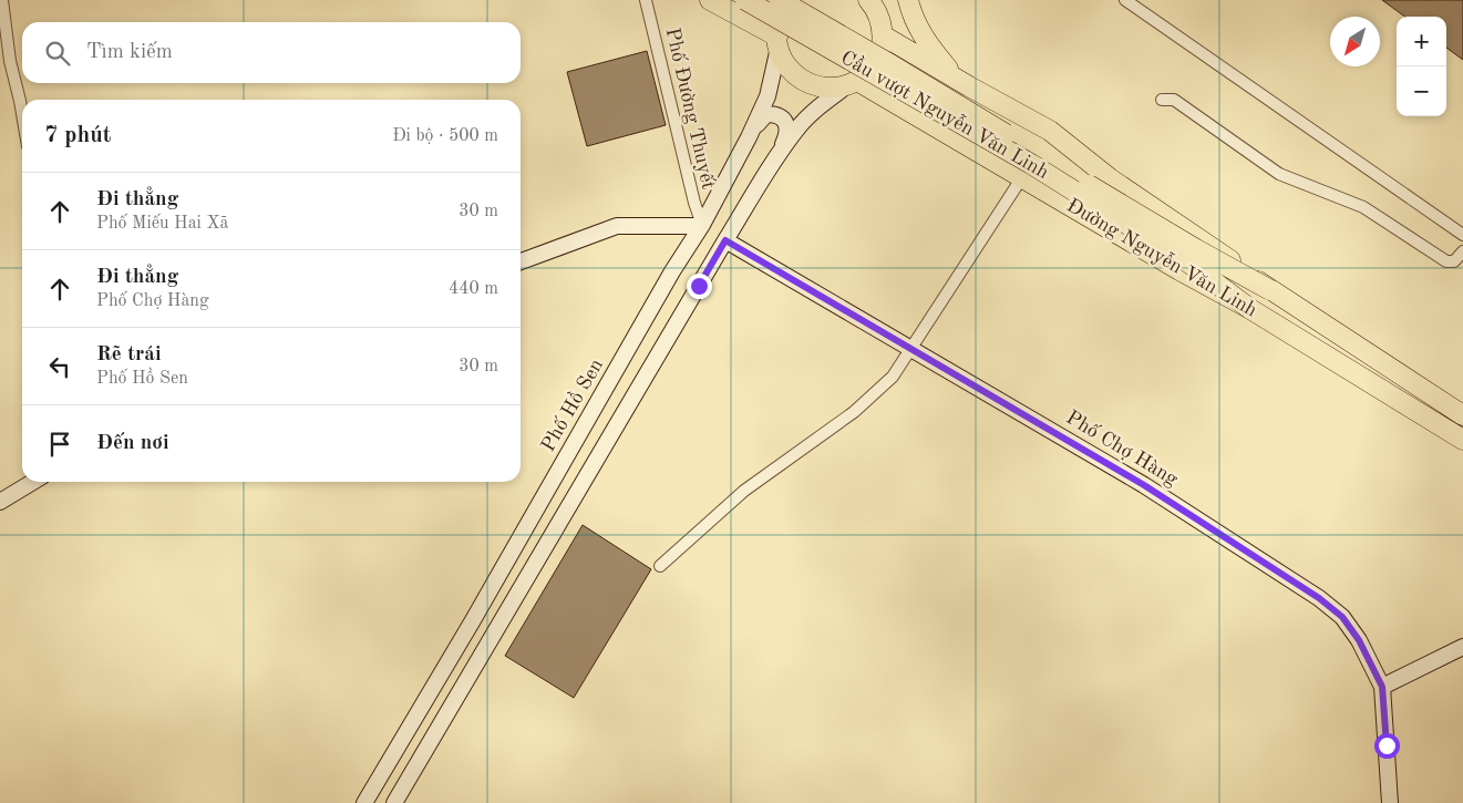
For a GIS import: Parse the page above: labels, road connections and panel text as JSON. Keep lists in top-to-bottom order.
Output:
{
  "streets": {
    "highway": ["Cầu vượt Nguyễn Văn Linh", "Đường Nguyễn Văn Linh"],
    "main road": ["Phố Hồ Sen", "Phố Chợ Hàng"],
    "street": ["Phố Đường Thuyết"]
  },
  "crossings": [
    ["Phố Đường Thuyết", "Phố Hồ Sen"],
    ["Cầu vượt Nguyễn Văn Linh", "Đường Nguyễn Văn Linh"]
  ],
  "north": "bottom left",
  "page": {
    "map_buttons": ["+", "−"],
    "search": "Tìm kiếm",
    "heading": ["7 phút", "Đi bộ · 500 m"],
    "list": [
      ["Đi thẳng", "Phố Miếu Hai Xã", "30 m"],
      ["Đi thẳng", "Phố Chợ Hàng", "440 m"],
      ["Rẽ trái", "Phố Hồ Sen", "30 m"],
      "Đến nơi"
    ]
  }
}
